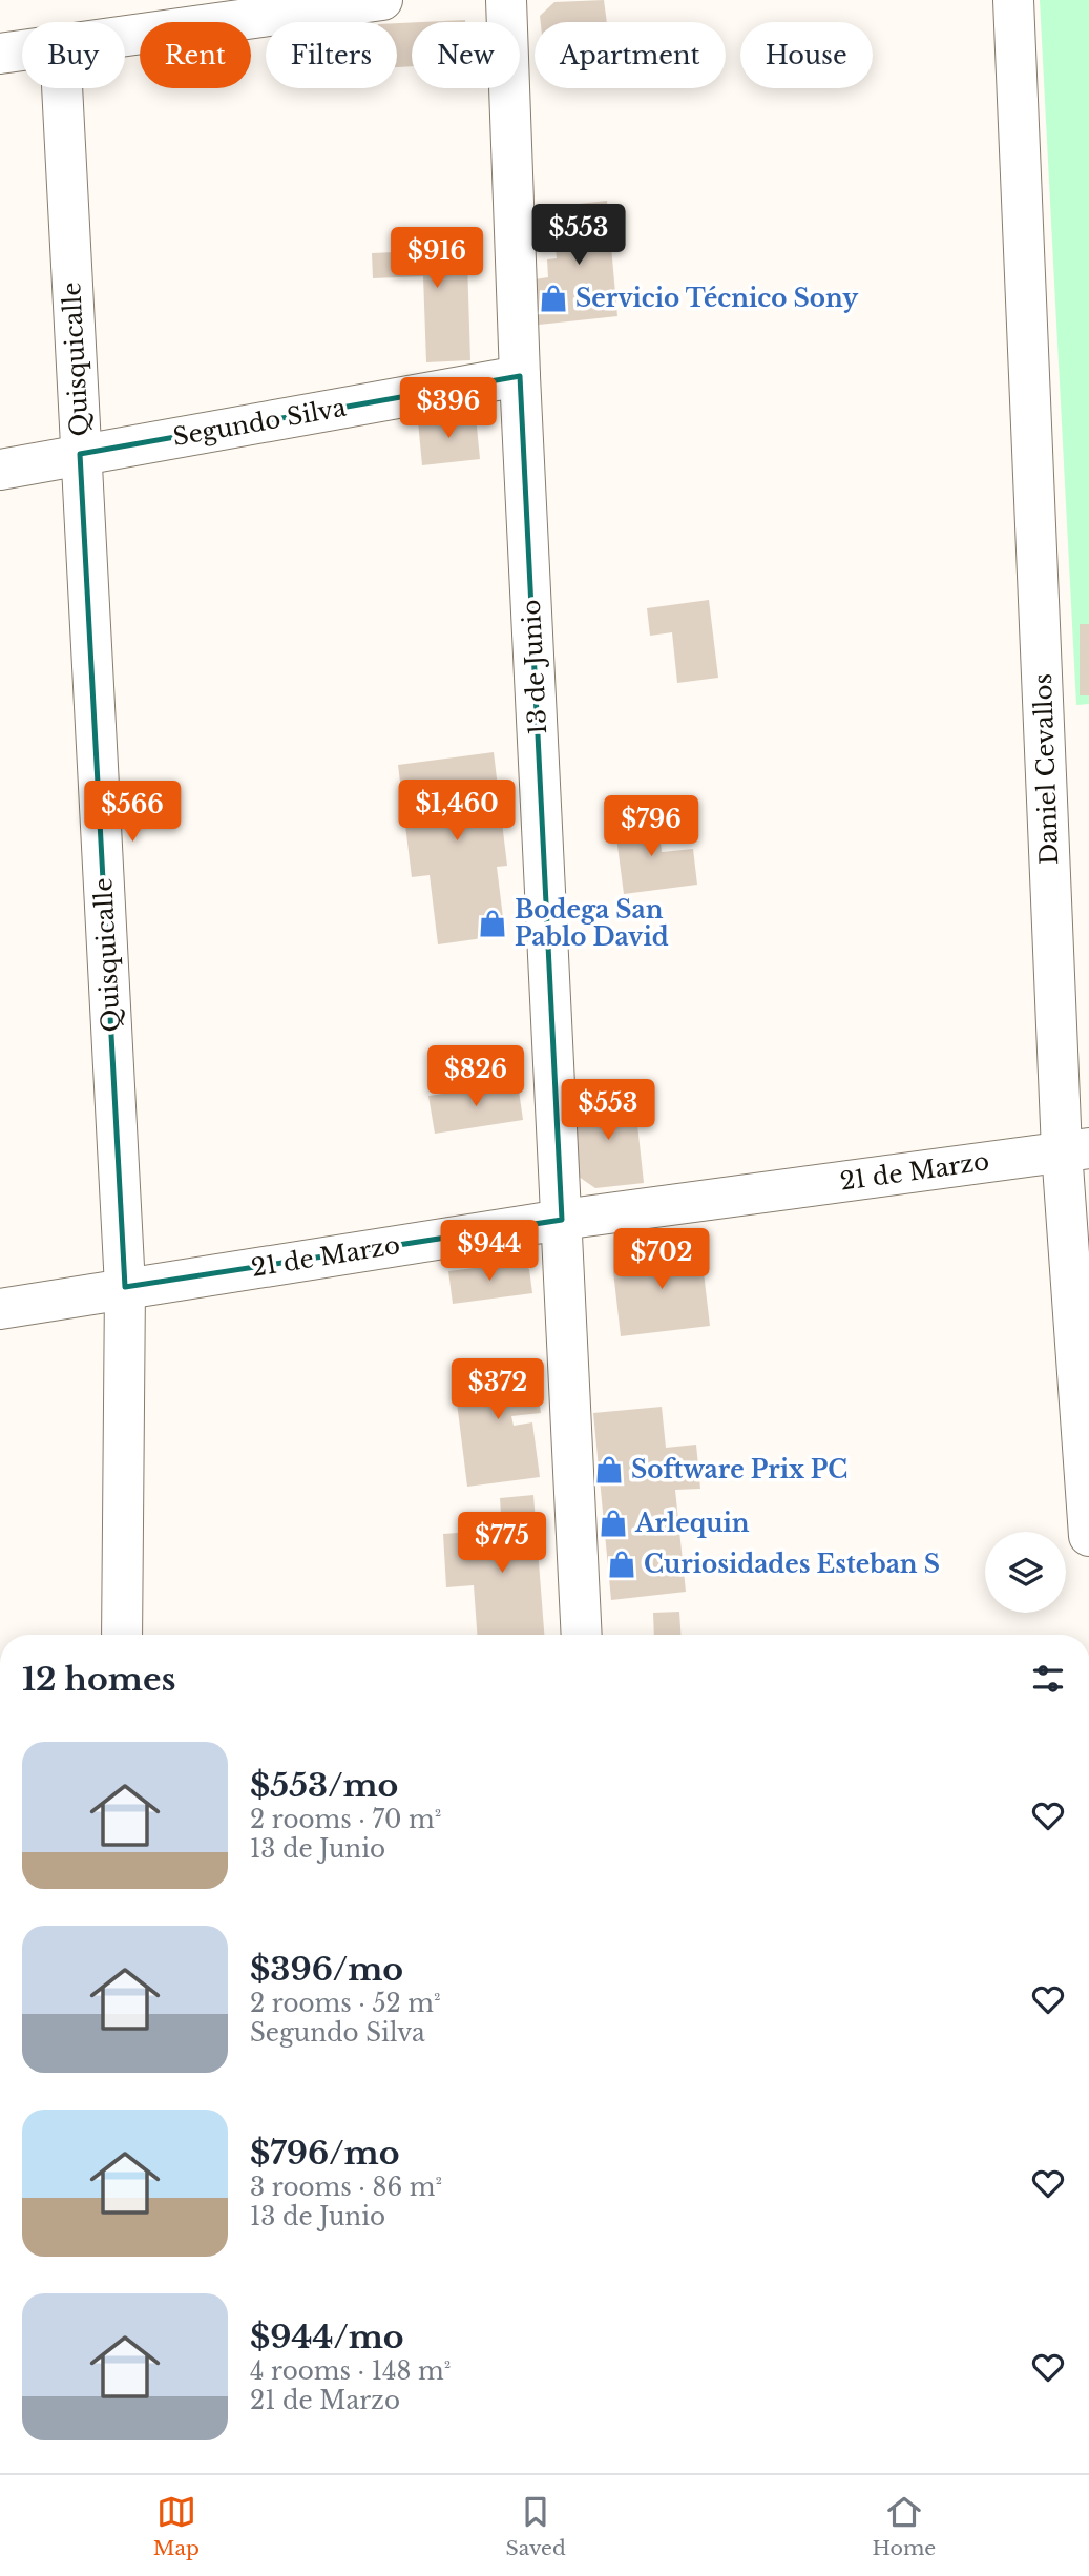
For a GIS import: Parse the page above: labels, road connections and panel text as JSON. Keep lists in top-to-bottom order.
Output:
{
  "streets": {
    "street": [
      "Quisquicalle",
      "Segundo Silva",
      "13 de Junio",
      "Daniel Cevallos",
      "21 de Marzo"
    ]
  },
  "crossings": [
    ["Quisquicalle", "Segundo Silva"],
    ["Quisquicalle", "21 de Marzo"],
    ["Segundo Silva", "13 de Junio"],
    ["13 de Junio", "21 de Marzo"],
    ["Daniel Cevallos", "21 de Marzo"]
  ],
  "places": {
    "shop": [
      "Servicio Técnico Sony",
      "Bodega San Pablo David",
      "Software Prix PC",
      "Arlequin",
      "Curiosidades Esteban S"
    ]
  },
  "page": {
    "chip": [
      "Buy",
      "Rent",
      "Filters",
      "New",
      "Apartment",
      "House"
    ],
    "price": [
      "$553",
      "$916",
      "$396",
      "$1,460",
      "$566",
      "$796",
      "$826",
      "$553",
      "$944",
      "$702",
      "$372",
      "$775"
    ],
    "heading": "12 homes",
    "list": [
      {
        "name": "$553/mo",
        "note": "2 rooms · 70 m² · 13 de Junio"
      },
      {
        "name": "$396/mo",
        "note": "2 rooms · 52 m² · Segundo Silva"
      },
      {
        "name": "$796/mo",
        "note": "3 rooms · 86 m² · 13 de Junio"
      },
      {
        "name": "$944/mo",
        "note": "4 rooms · 148 m² · 21 de Marzo"
      }
    ],
    "tabs": ["Map", "Saved", "Home"]
  }
}
